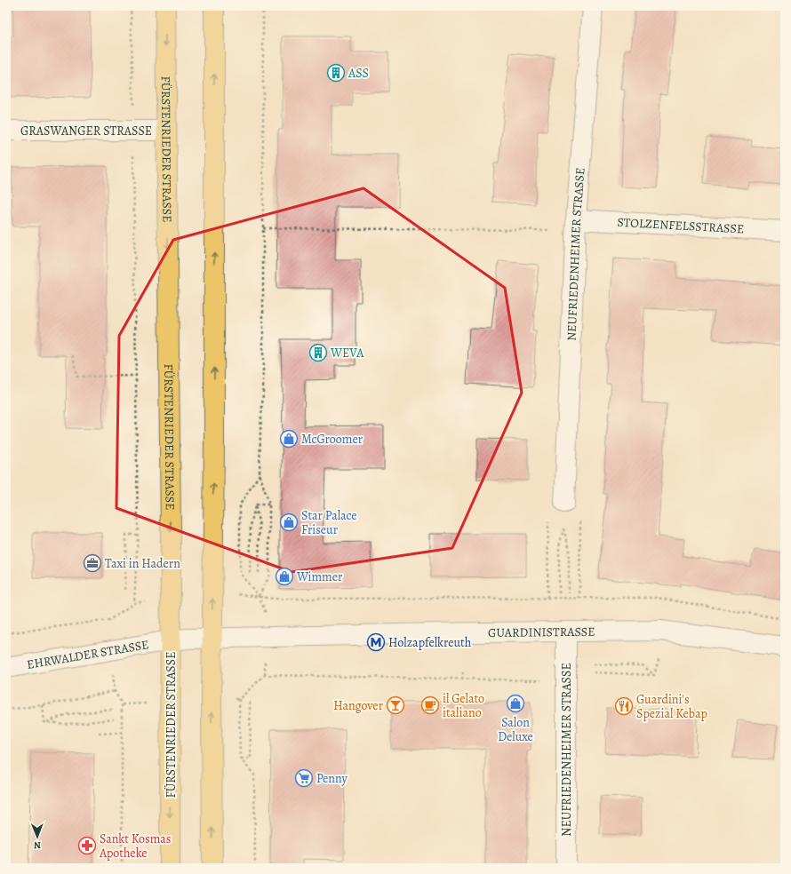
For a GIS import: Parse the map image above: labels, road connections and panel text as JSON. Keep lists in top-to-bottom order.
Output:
{
  "streets": {
    "main road": ["FÜRSTENRIEDER STRASSE"],
    "street": [
      "GRASWANGER STRASSE",
      "STOLZENFELSSTRASSE",
      "NEUFRIEDENHEIMER STRASSE",
      "GUARDINISTRASSE",
      "EHRWALDER STRASSE"
    ]
  },
  "crossings": [
    ["GRASWANGER STRASSE", "FÜRSTENRIEDER STRASSE"],
    ["FÜRSTENRIEDER STRASSE", "EHRWALDER STRASSE"],
    ["STOLZENFELSSTRASSE", "NEUFRIEDENHEIMER STRASSE"],
    ["NEUFRIEDENHEIMER STRASSE", "GUARDINISTRASSE"],
    ["GUARDINISTRASSE", "EHRWALDER STRASSE"]
  ],
  "places": {
    "building": ["ASS", "WEVA"],
    "shop": [
      "McGroomer",
      "Star Palace Friseur",
      "Wimmer",
      "Salon Deluxe"
    ],
    "office": ["Taxi in Hadern"],
    "metro station": ["Holzapfelkreuth"],
    "bar": ["Hangover"],
    "cafe": ["il Gelato italiano"],
    "restaurant": ["Guardini's Spezial Kebap"],
    "supermarket": ["Penny"],
    "pharmacy": ["Sankt Kosmas Apotheke"]
  },
  "north": "bottom"
}
